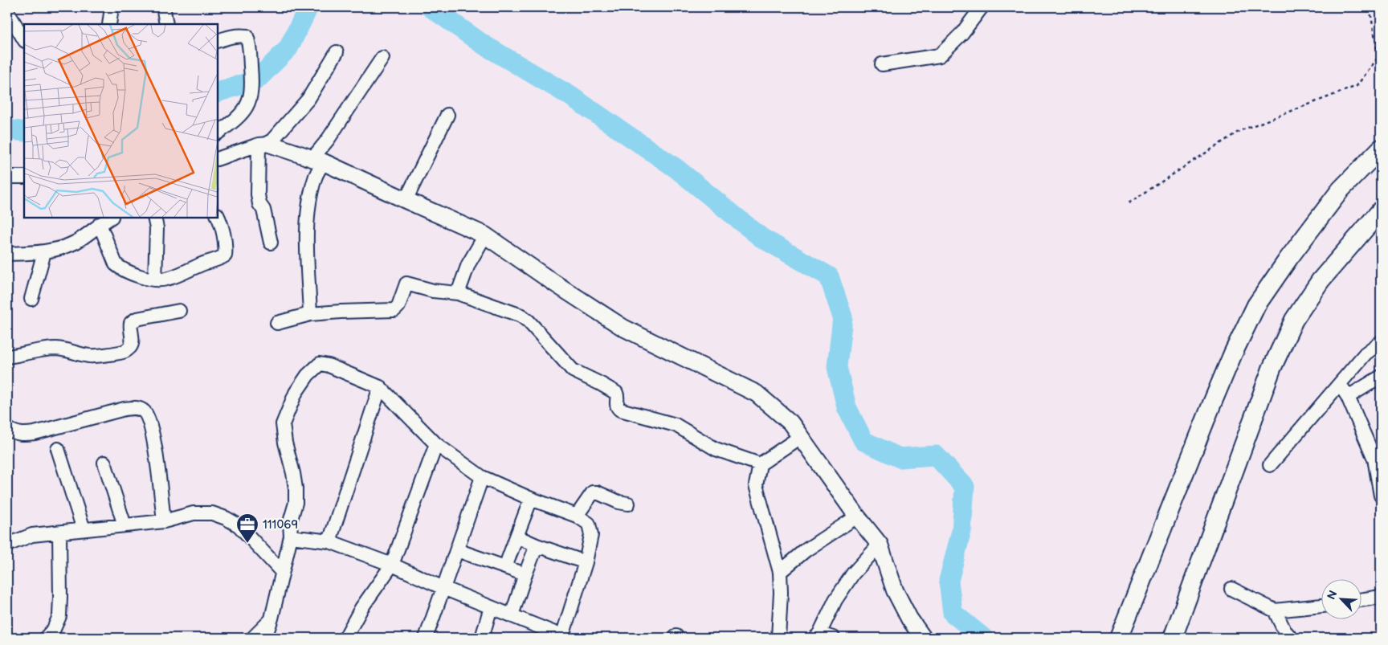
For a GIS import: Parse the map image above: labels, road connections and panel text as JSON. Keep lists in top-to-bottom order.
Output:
{
  "places": {
    "office": ["111069"]
  },
  "north": "top left"
}
